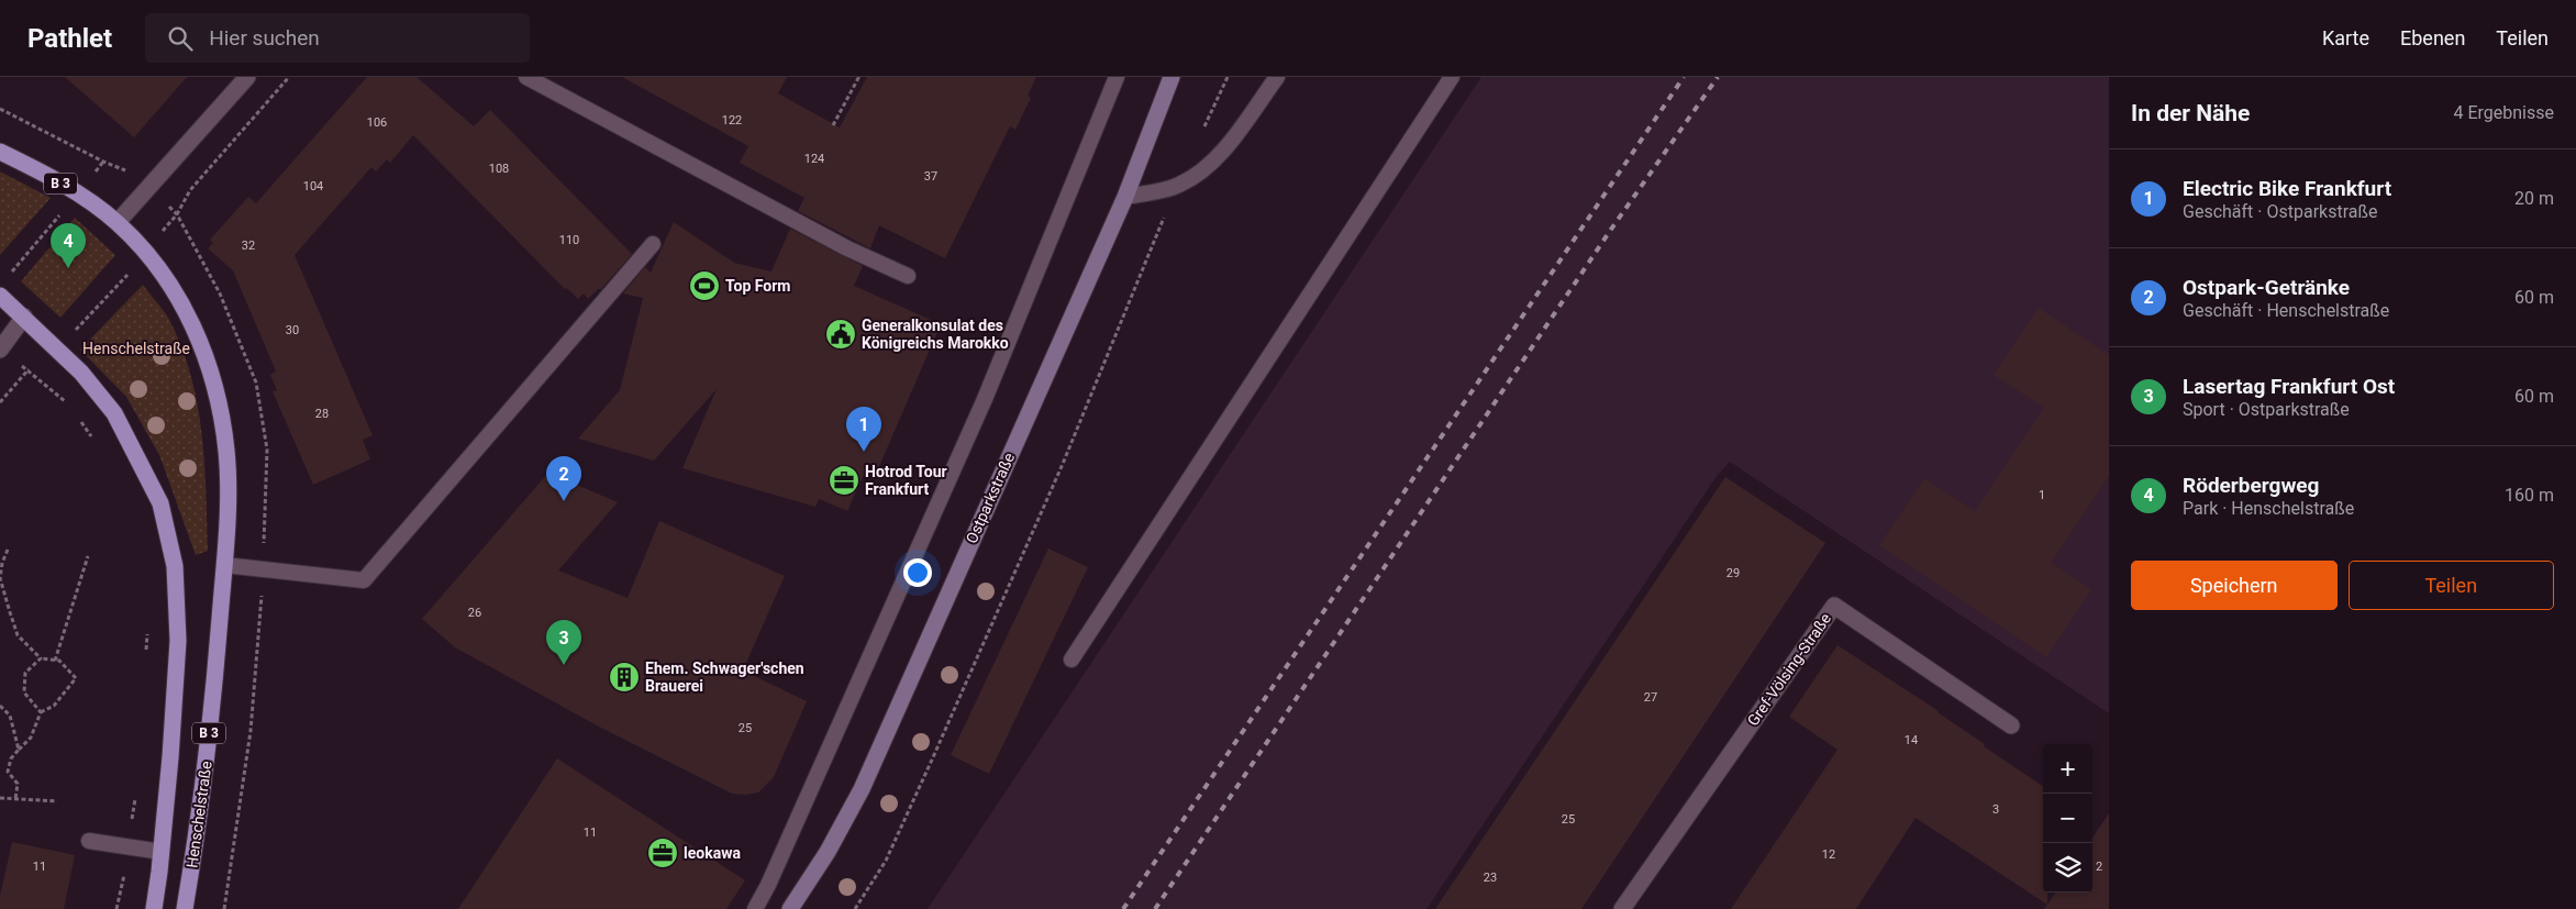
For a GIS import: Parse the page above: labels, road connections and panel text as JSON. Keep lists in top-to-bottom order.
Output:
{
  "streets": {
    "main road": ["B 3", "Henschelstraße"],
    "street": ["Ostparkstraße", "Gref-Völsing-Straße"]
  },
  "crossings": [
    ["B 3", "Henschelstraße"]
  ],
  "parks": ["Henschelstraße"],
  "places": {
    "sports": ["Top Form"],
    "public building": ["Generalkonsulat des Königreichs Marokko"],
    "office": ["Hotrod Tour Frankfurt", "leokawa"],
    "building": ["Ehem. Schwager'schen Brauerei"]
  },
  "house_numbers": [
    "122",
    "106",
    "124",
    "108",
    "37",
    "104",
    "110",
    "32",
    "30",
    "28",
    "1",
    "29",
    "26",
    "27",
    "25",
    "14",
    "3",
    "25",
    "11",
    "12",
    "11",
    "2",
    "23"
  ],
  "page": {
    "header": "Pathlet",
    "search": "Hier suchen",
    "nav": ["Karte", "Ebenen", "Teilen"],
    "heading": ["In der Nähe", "4 Ergebnisse"],
    "list": [
      {
        "mark": "1",
        "name": "Electric Bike Frankfurt",
        "note": "Geschäft · Ostparkstraße",
        "value": "20 m"
      },
      {
        "mark": "2",
        "name": "Ostpark-Getränke",
        "note": "Geschäft · Henschelstraße",
        "value": "60 m"
      },
      {
        "mark": "3",
        "name": "Lasertag Frankfurt Ost",
        "note": "Sport · Ostparkstraße",
        "value": "60 m"
      },
      {
        "mark": "4",
        "name": "Röderbergweg",
        "note": "Park · Henschelstraße",
        "value": "160 m"
      }
    ],
    "pins": [
      "4",
      "1",
      "2",
      "3"
    ],
    "buttons": ["Speichern", "Teilen"],
    "map_buttons": ["+", "−"]
  }
}
